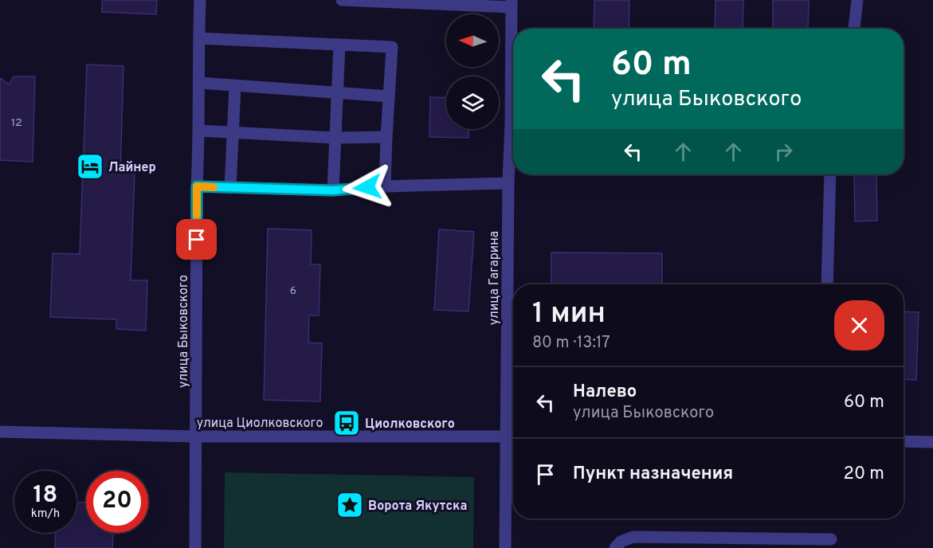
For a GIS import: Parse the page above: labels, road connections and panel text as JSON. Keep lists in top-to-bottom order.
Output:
{
  "streets": {
    "street": ["улица Гагарина", "улица Быковского", "улица Циолковского"]
  },
  "crossings": [
    ["улица Гагарина", "улица Циолковского"],
    ["улица Быковского", "улица Циолковского"]
  ],
  "places": {
    "hotel": ["Лайнер"],
    "bus stop": ["Циолковского"],
    "place": ["Ворота Якутска"]
  },
  "house_numbers": ["12", "6"],
  "north": "left",
  "page": {
    "turn": ["60 m", "улица Быковского"],
    "heading": ["1 мин", "80 m · 13:17"],
    "list": [
      {
        "name": "Налево",
        "note": "улица Быковского",
        "value": "60 m"
      },
      {
        "name": "Пункт назначения",
        "value": "20 m"
      }
    ],
    "speed": "18 km/h",
    "limit": "20"
  }
}
